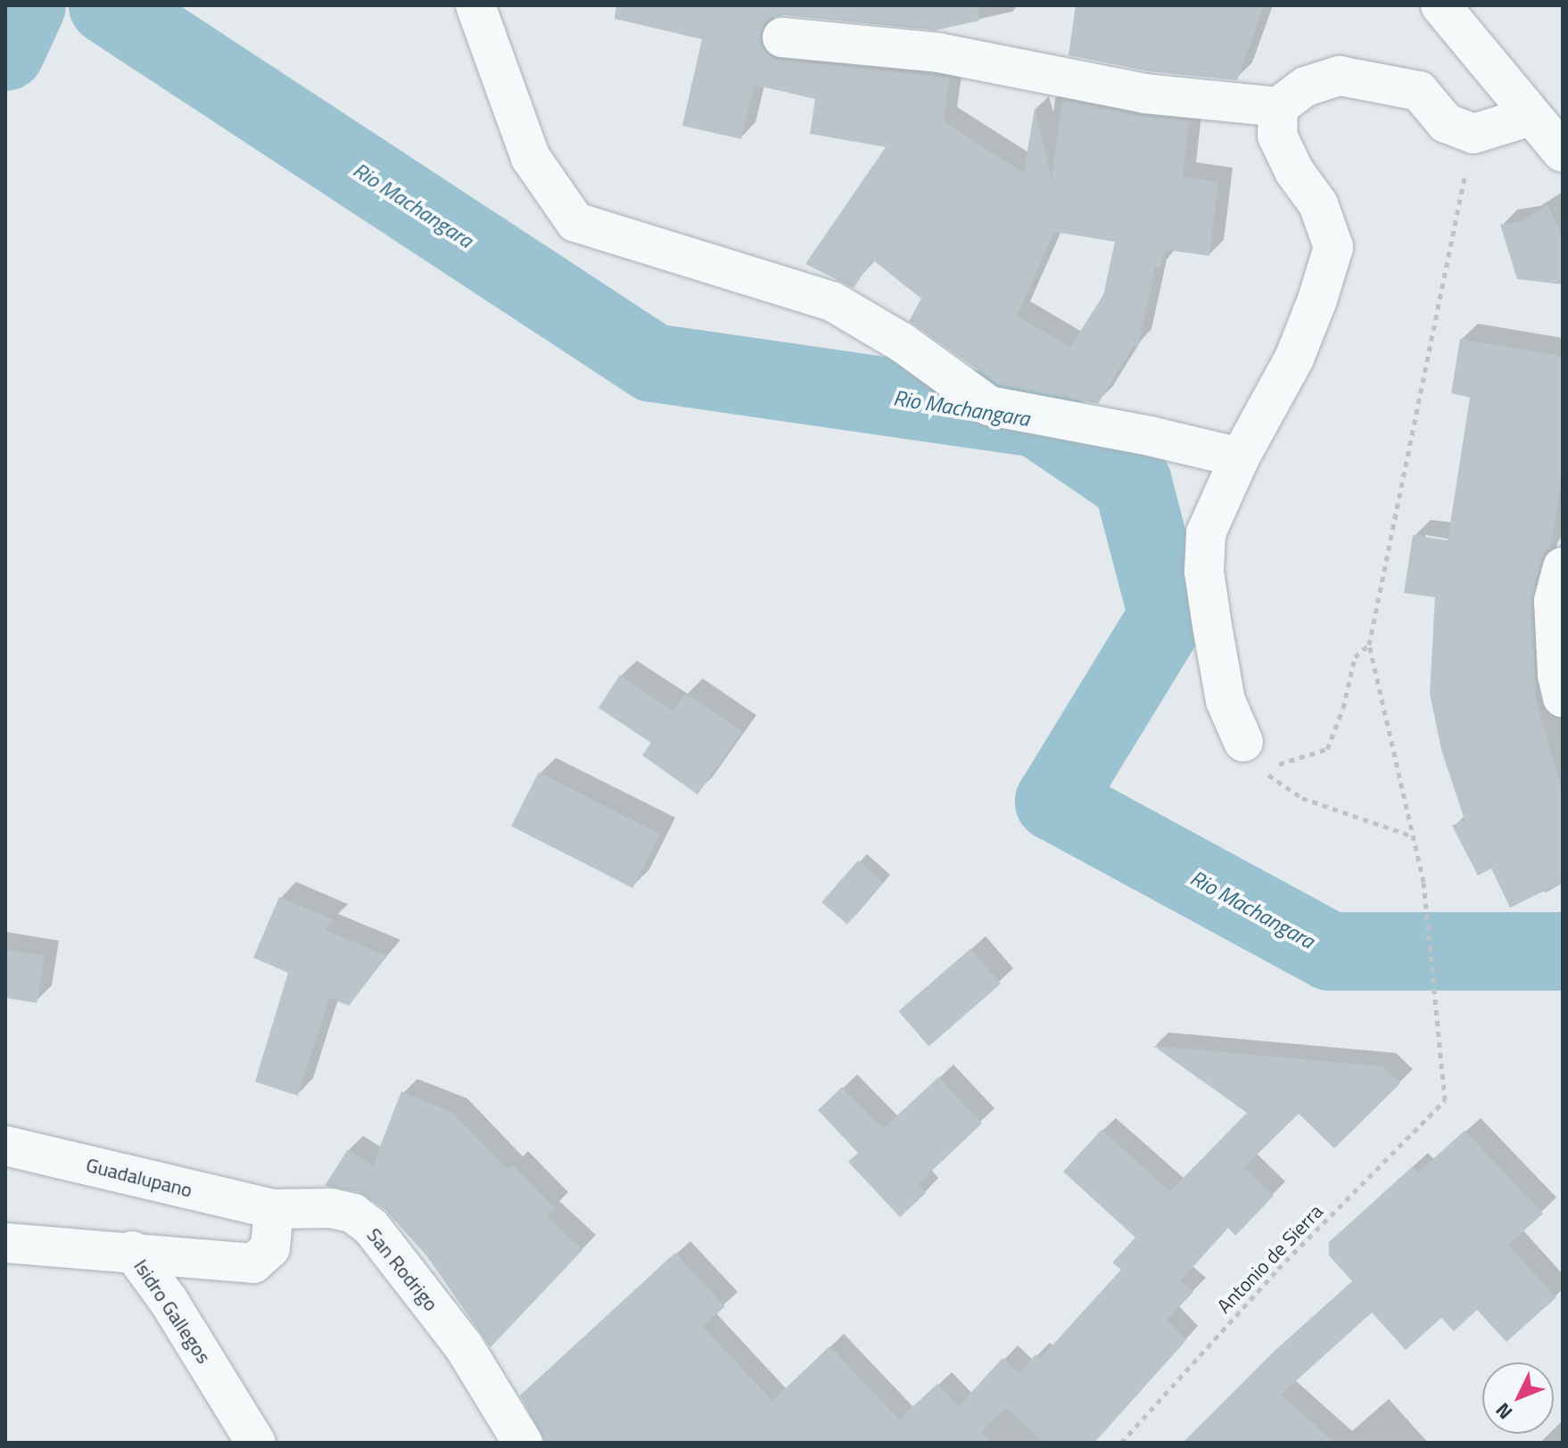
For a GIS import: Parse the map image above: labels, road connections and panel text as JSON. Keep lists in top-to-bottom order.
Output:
{
  "streets": {
    "street": ["Guadalupano", "San Rodrigo", "Isidro Gallegos"],
    "path": ["Antonio de Sierra"]
  },
  "crossings": [
    ["Guadalupano", "San Rodrigo"]
  ],
  "water": ["Rio Machangara"],
  "north": "bottom left"
}
